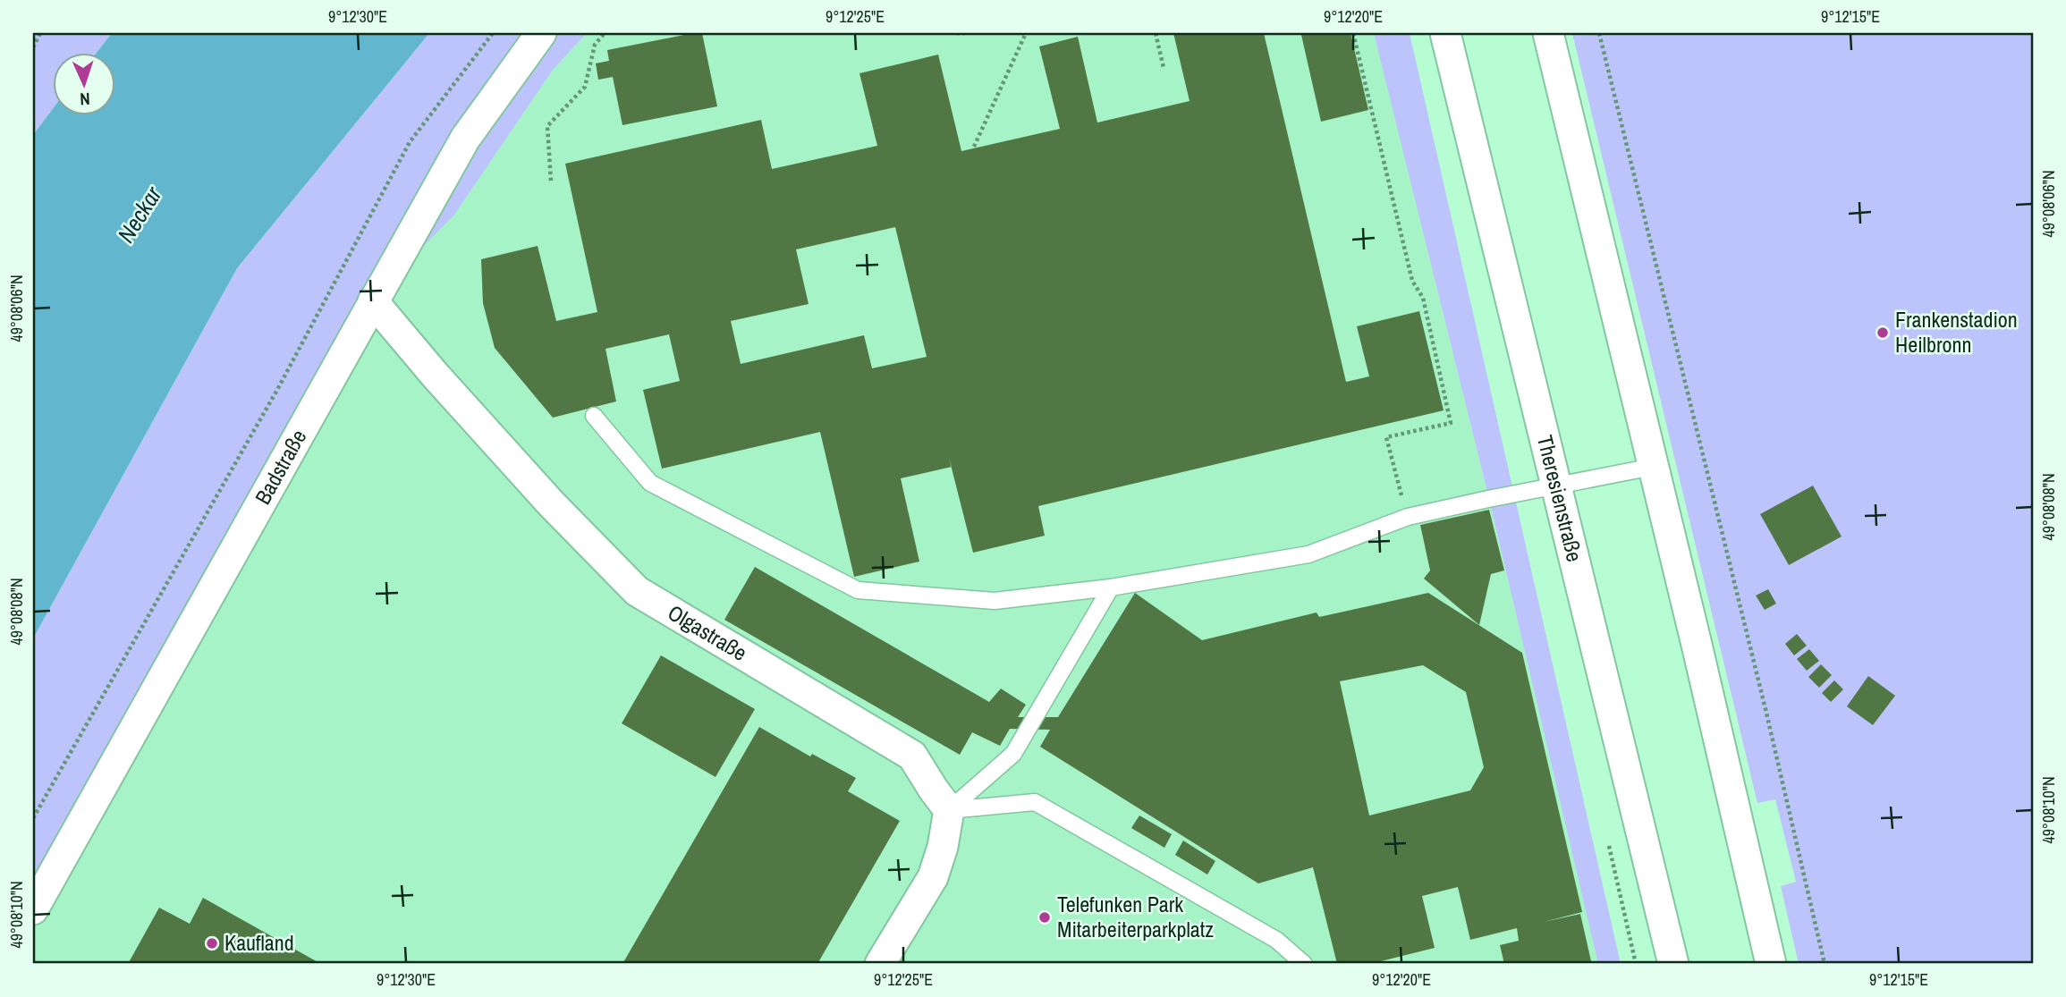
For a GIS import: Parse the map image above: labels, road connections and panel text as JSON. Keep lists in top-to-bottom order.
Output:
{
  "streets": {
    "street": ["Badstraße", "Theresienstraße", "Olgastraße"]
  },
  "crossings": [
    ["Badstraße", "Olgastraße"]
  ],
  "water": ["Neckar"],
  "places": ["Frankenstadion Heilbronn", "Telefunken Park Mitarbeiterparkplatz", "Kaufland"],
  "north": "bottom",
  "coordinates": [
    "9°12'30\"E",
    "9°12'25\"E",
    "9°12'20\"E",
    "9°12'15\"E",
    "49°08'06\"N",
    "49°08'08\"N",
    "49°08'10\"N"
  ]
}
